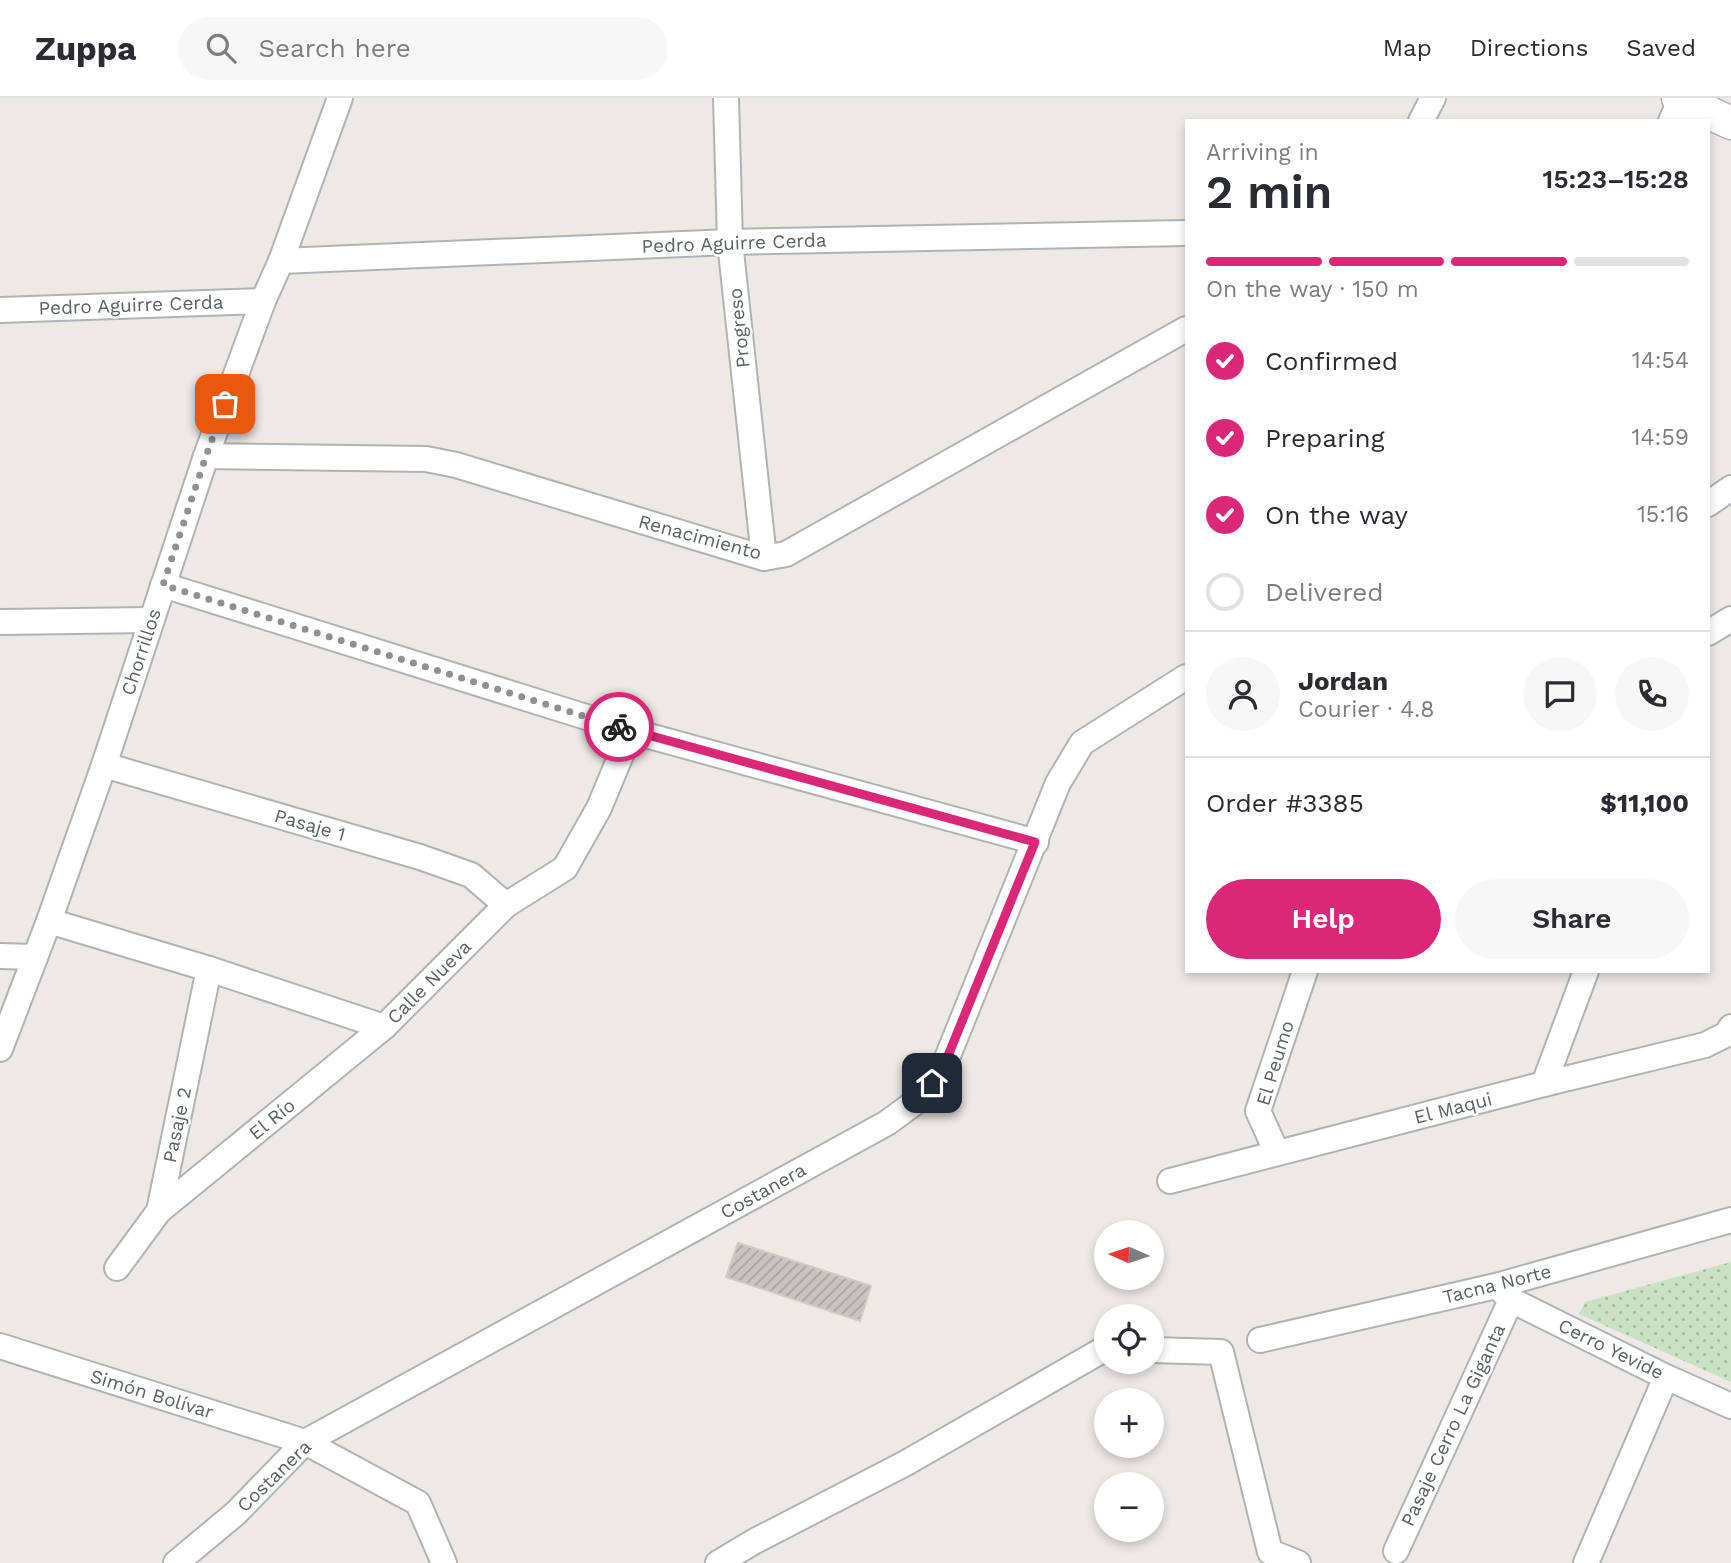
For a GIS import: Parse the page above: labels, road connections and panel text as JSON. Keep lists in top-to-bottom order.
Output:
{
  "streets": {
    "street": [
      "Pedro Aguirre Cerda",
      "Progreso",
      "Renacimiento",
      "Chorrillos",
      "Pasaje 1",
      "Calle Nueva",
      "El Peumo",
      "El Maqui",
      "El Río",
      "Pasaje 2",
      "Costanera",
      "Tacna Norte",
      "Cerro Yevide",
      "Simón Bolívar",
      "Pasaje Cerro La Giganta"
    ]
  },
  "crossings": [
    ["Pedro Aguirre Cerda", "Progreso"],
    ["Pedro Aguirre Cerda", "Chorrillos"],
    ["Progreso", "Renacimiento"],
    ["Renacimiento", "Chorrillos"],
    ["Chorrillos", "Pasaje 1"],
    ["Chorrillos", "Calle Nueva"],
    ["Pasaje 1", "Calle Nueva"],
    ["Calle Nueva", "El Río"],
    ["Calle Nueva", "Pasaje 2"],
    ["El Peumo", "El Maqui"],
    ["El Río", "Pasaje 2"],
    ["Costanera", "Simón Bolívar"],
    ["Tacna Norte", "Cerro Yevide"],
    ["Tacna Norte", "Pasaje Cerro La Giganta"],
    ["Cerro Yevide", "Pasaje Cerro La Giganta"]
  ],
  "north": "left",
  "page": {
    "header": "Zuppa",
    "search": "Search here",
    "nav": ["Map", "Directions", "Saved"],
    "heading": ["2 min", "Arriving in", "15:23–15:28"],
    "panel": [
      "Jordan",
      "Courier · 4.8",
      "Order #3385",
      "$11,100"
    ],
    "bar": "On the way · 150 m",
    "list": [
      ["Confirmed", "14:54"],
      ["Preparing", "14:59"],
      ["On the way", "15:16"],
      "Delivered"
    ],
    "buttons": ["Help", "Share"],
    "map_buttons": ["+", "−"]
  }
}
